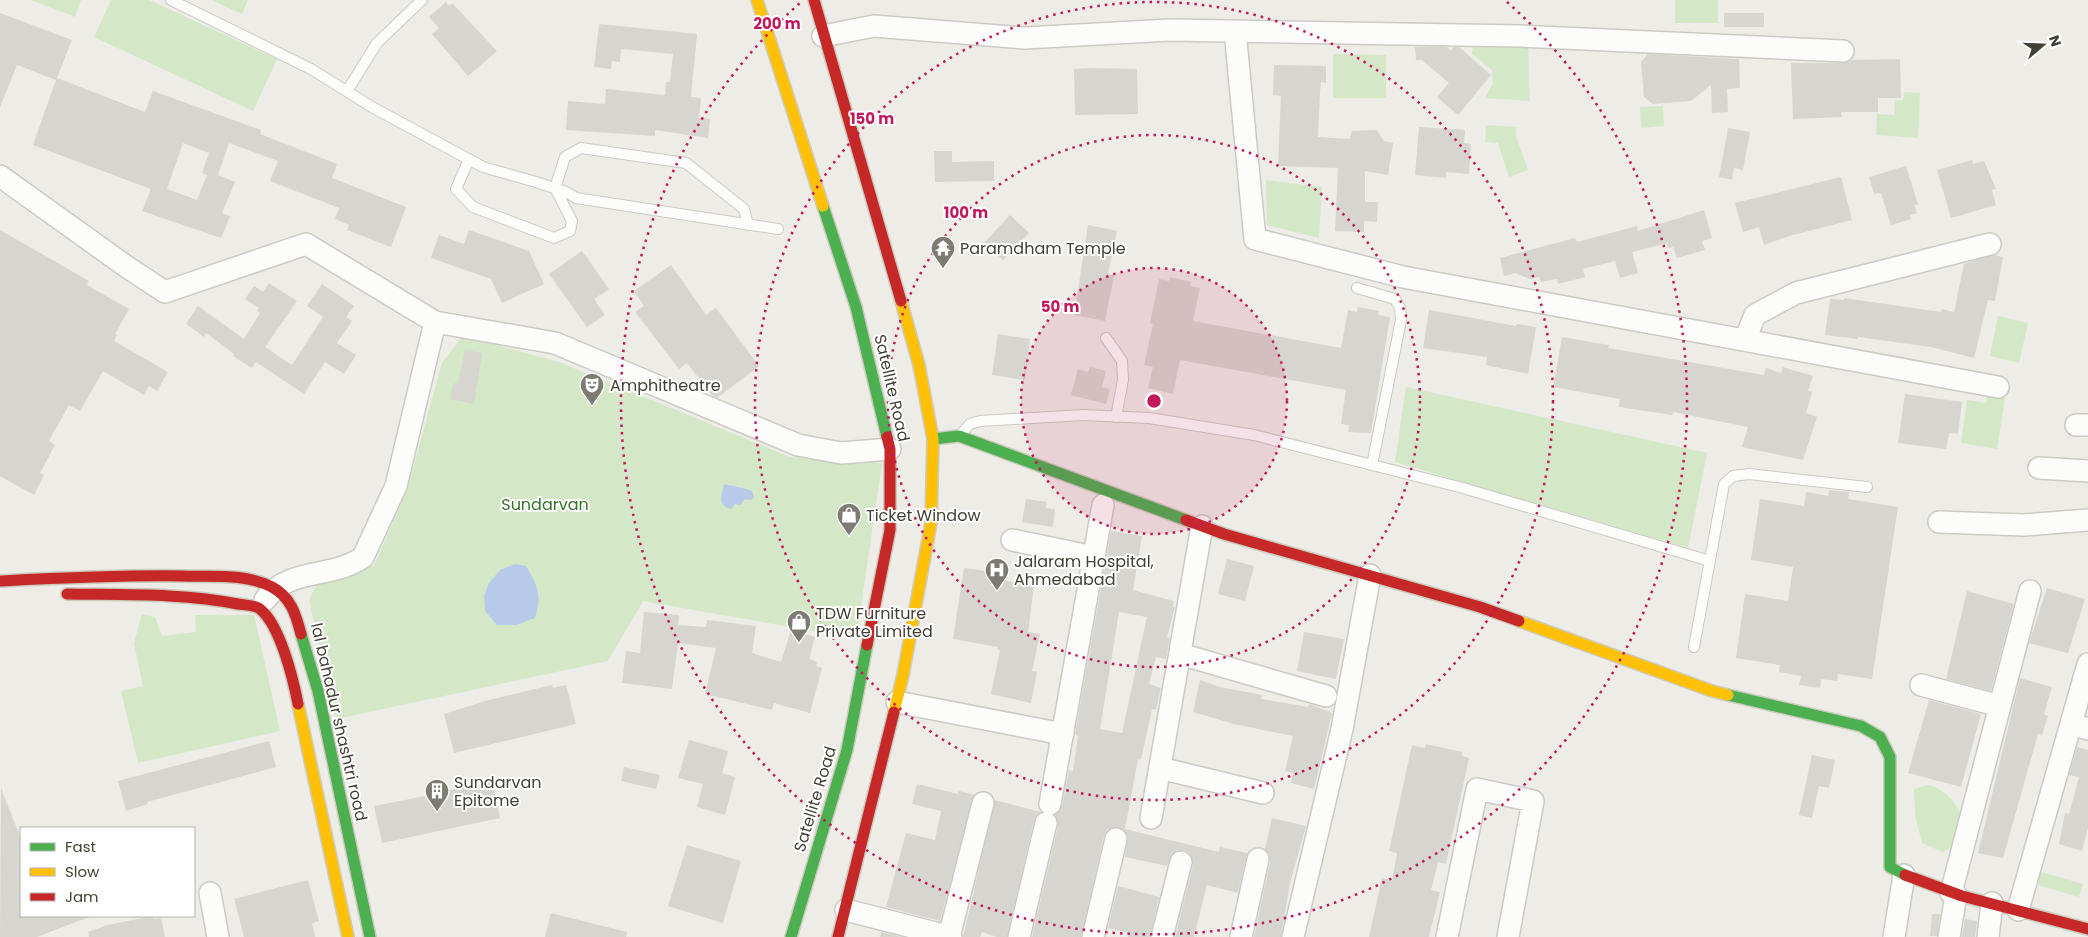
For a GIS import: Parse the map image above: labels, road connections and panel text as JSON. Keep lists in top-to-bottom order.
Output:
{
  "streets": {
    "main road": ["Satellite Road", "lal bahadur shashtri road"]
  },
  "parks": ["Sundarvan"],
  "places": {
    "temple": ["Paramdham Temple"],
    "theatre": ["Amphitheatre"],
    "shop": ["Ticket Window", "TDW Furniture Private Limited"],
    "hospital": ["Jalaram Hospital, Ahmedabad"],
    "building": ["Sundarvan Epitome"]
  },
  "legend": ["Fast", "Slow", "Jam"],
  "north": "right",
  "rings": [
    "200 m",
    "150 m",
    "100 m",
    "50 m"
  ]
}
